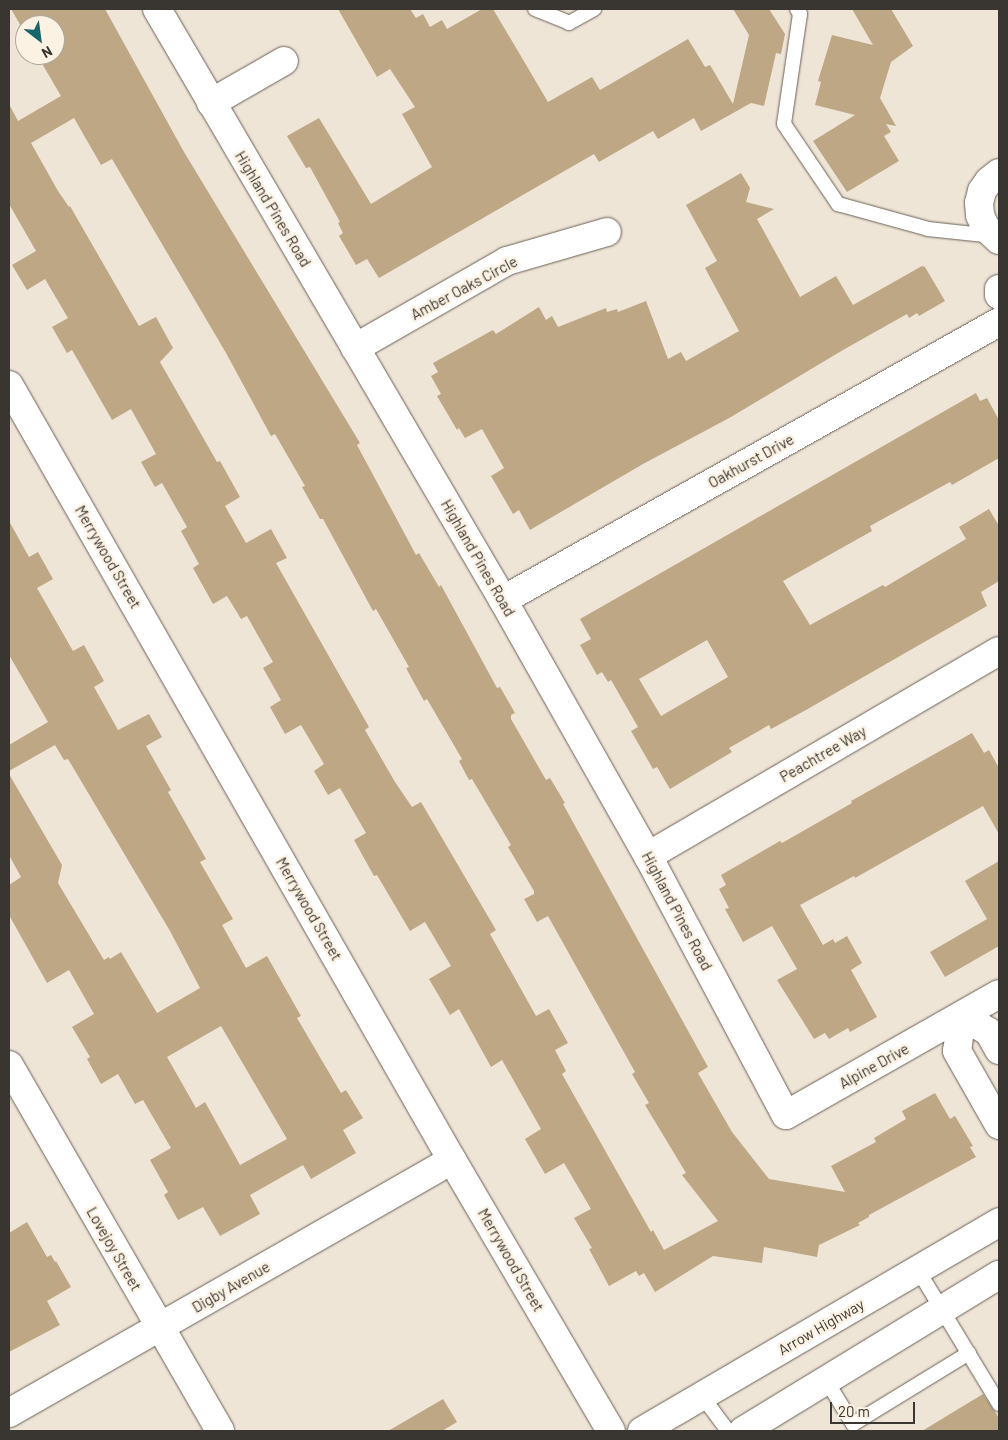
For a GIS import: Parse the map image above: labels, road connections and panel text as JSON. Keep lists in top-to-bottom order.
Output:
{
  "streets": {
    "street": [
      "Highland Pines Road",
      "Amber Oaks Circle",
      "Oakhurst Drive",
      "Merrywood Street",
      "Peachtree Way",
      "Alpine Drive",
      "Lovejoy Street",
      "Digby Avenue",
      "Arrow Highway"
    ]
  },
  "crossings": [
    ["Highland Pines Road", "Amber Oaks Circle"],
    ["Highland Pines Road", "Oakhurst Drive"],
    ["Highland Pines Road", "Peachtree Way"],
    ["Highland Pines Road", "Alpine Drive"],
    ["Merrywood Street", "Digby Avenue"],
    ["Lovejoy Street", "Digby Avenue"]
  ],
  "scale_bar": "20 m",
  "north": "bottom right"
}
